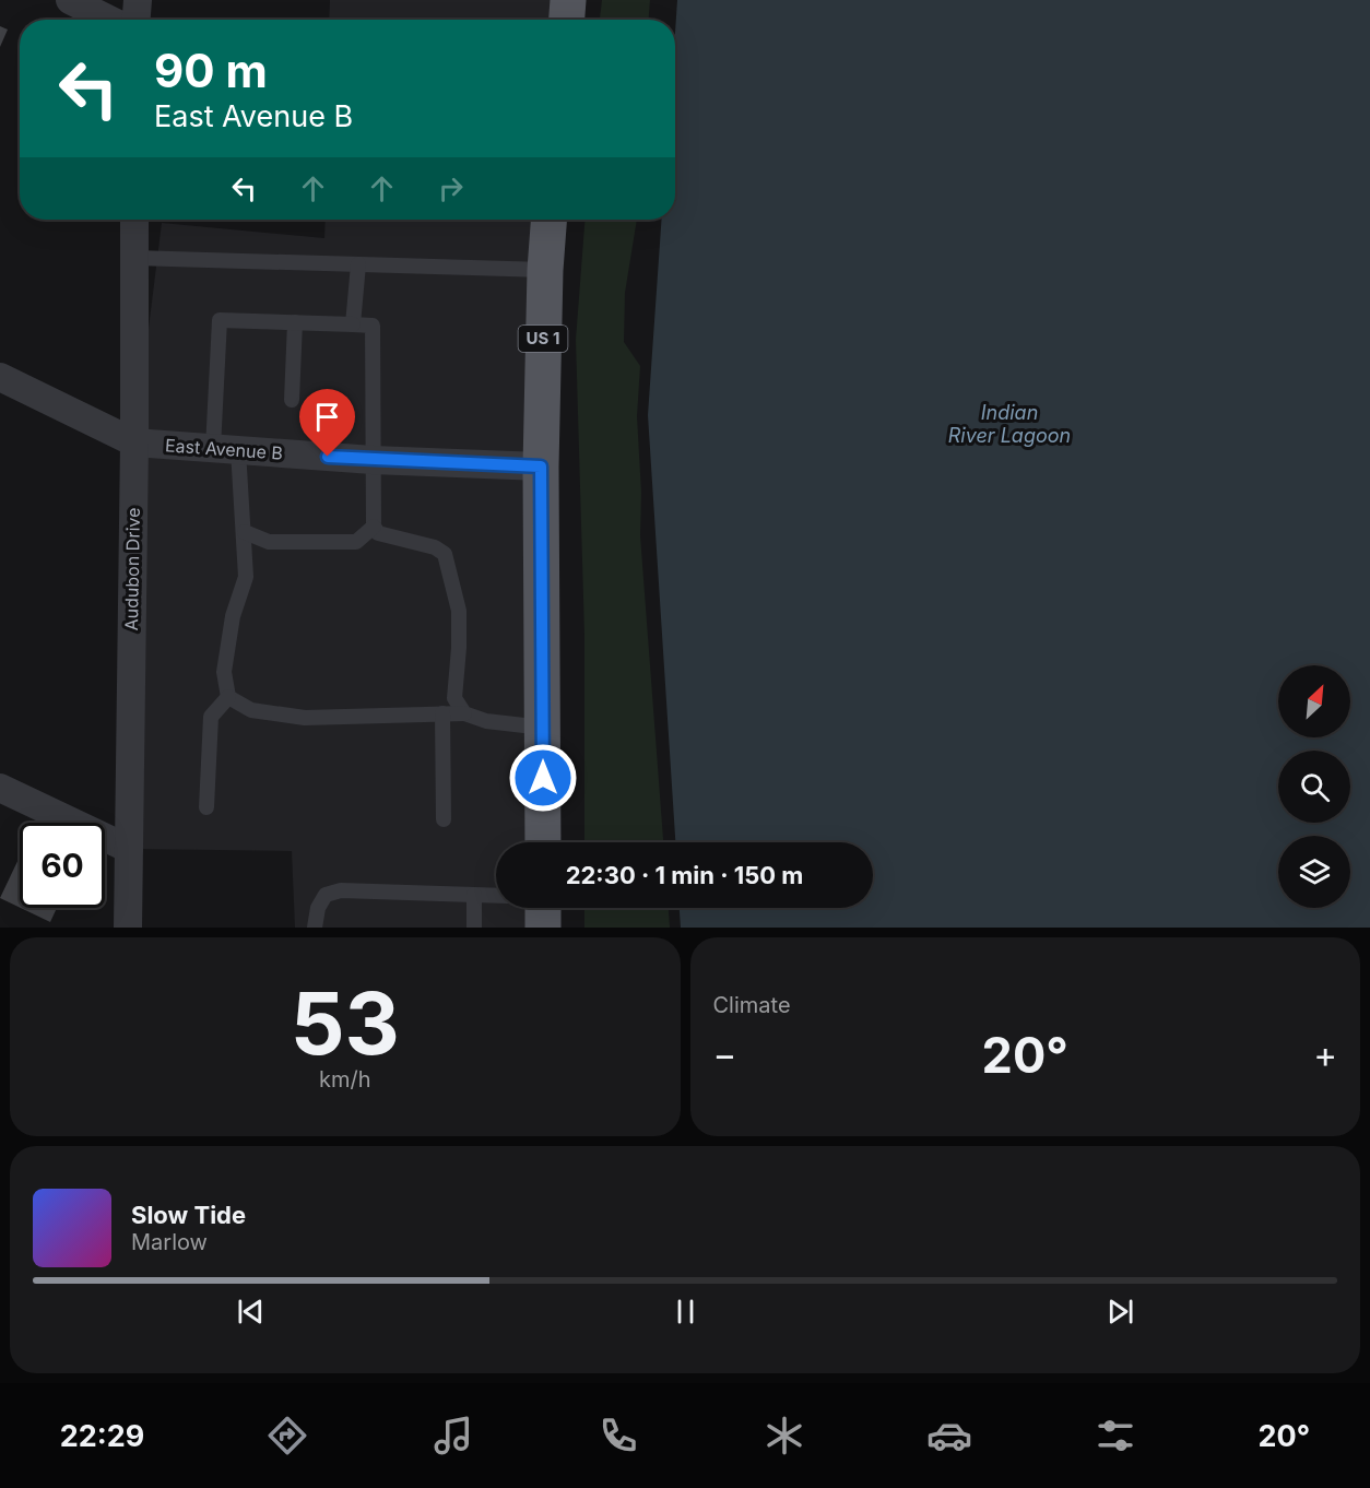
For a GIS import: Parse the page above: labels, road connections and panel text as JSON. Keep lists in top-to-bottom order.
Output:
{
  "streets": {
    "main road": ["US 1"],
    "street": ["East Avenue B", "Audubon Drive"]
  },
  "crossings": [
    ["US 1", "East Avenue B"],
    ["East Avenue B", "Audubon Drive"]
  ],
  "water": ["Indian River Lagoon"],
  "north": "top right",
  "page": {
    "turn": ["90 m", "East Avenue B"],
    "limit": "60",
    "trip": "22:30 · 1 min · 150 m",
    "tile": [
      ["53", "km/h"],
      "Climate"
    ],
    "heat": ["−", "20°", "+"],
    "song": ["Slow Tide", "Marlow"],
    "tabs": ["22:29", "20°"]
  }
}
